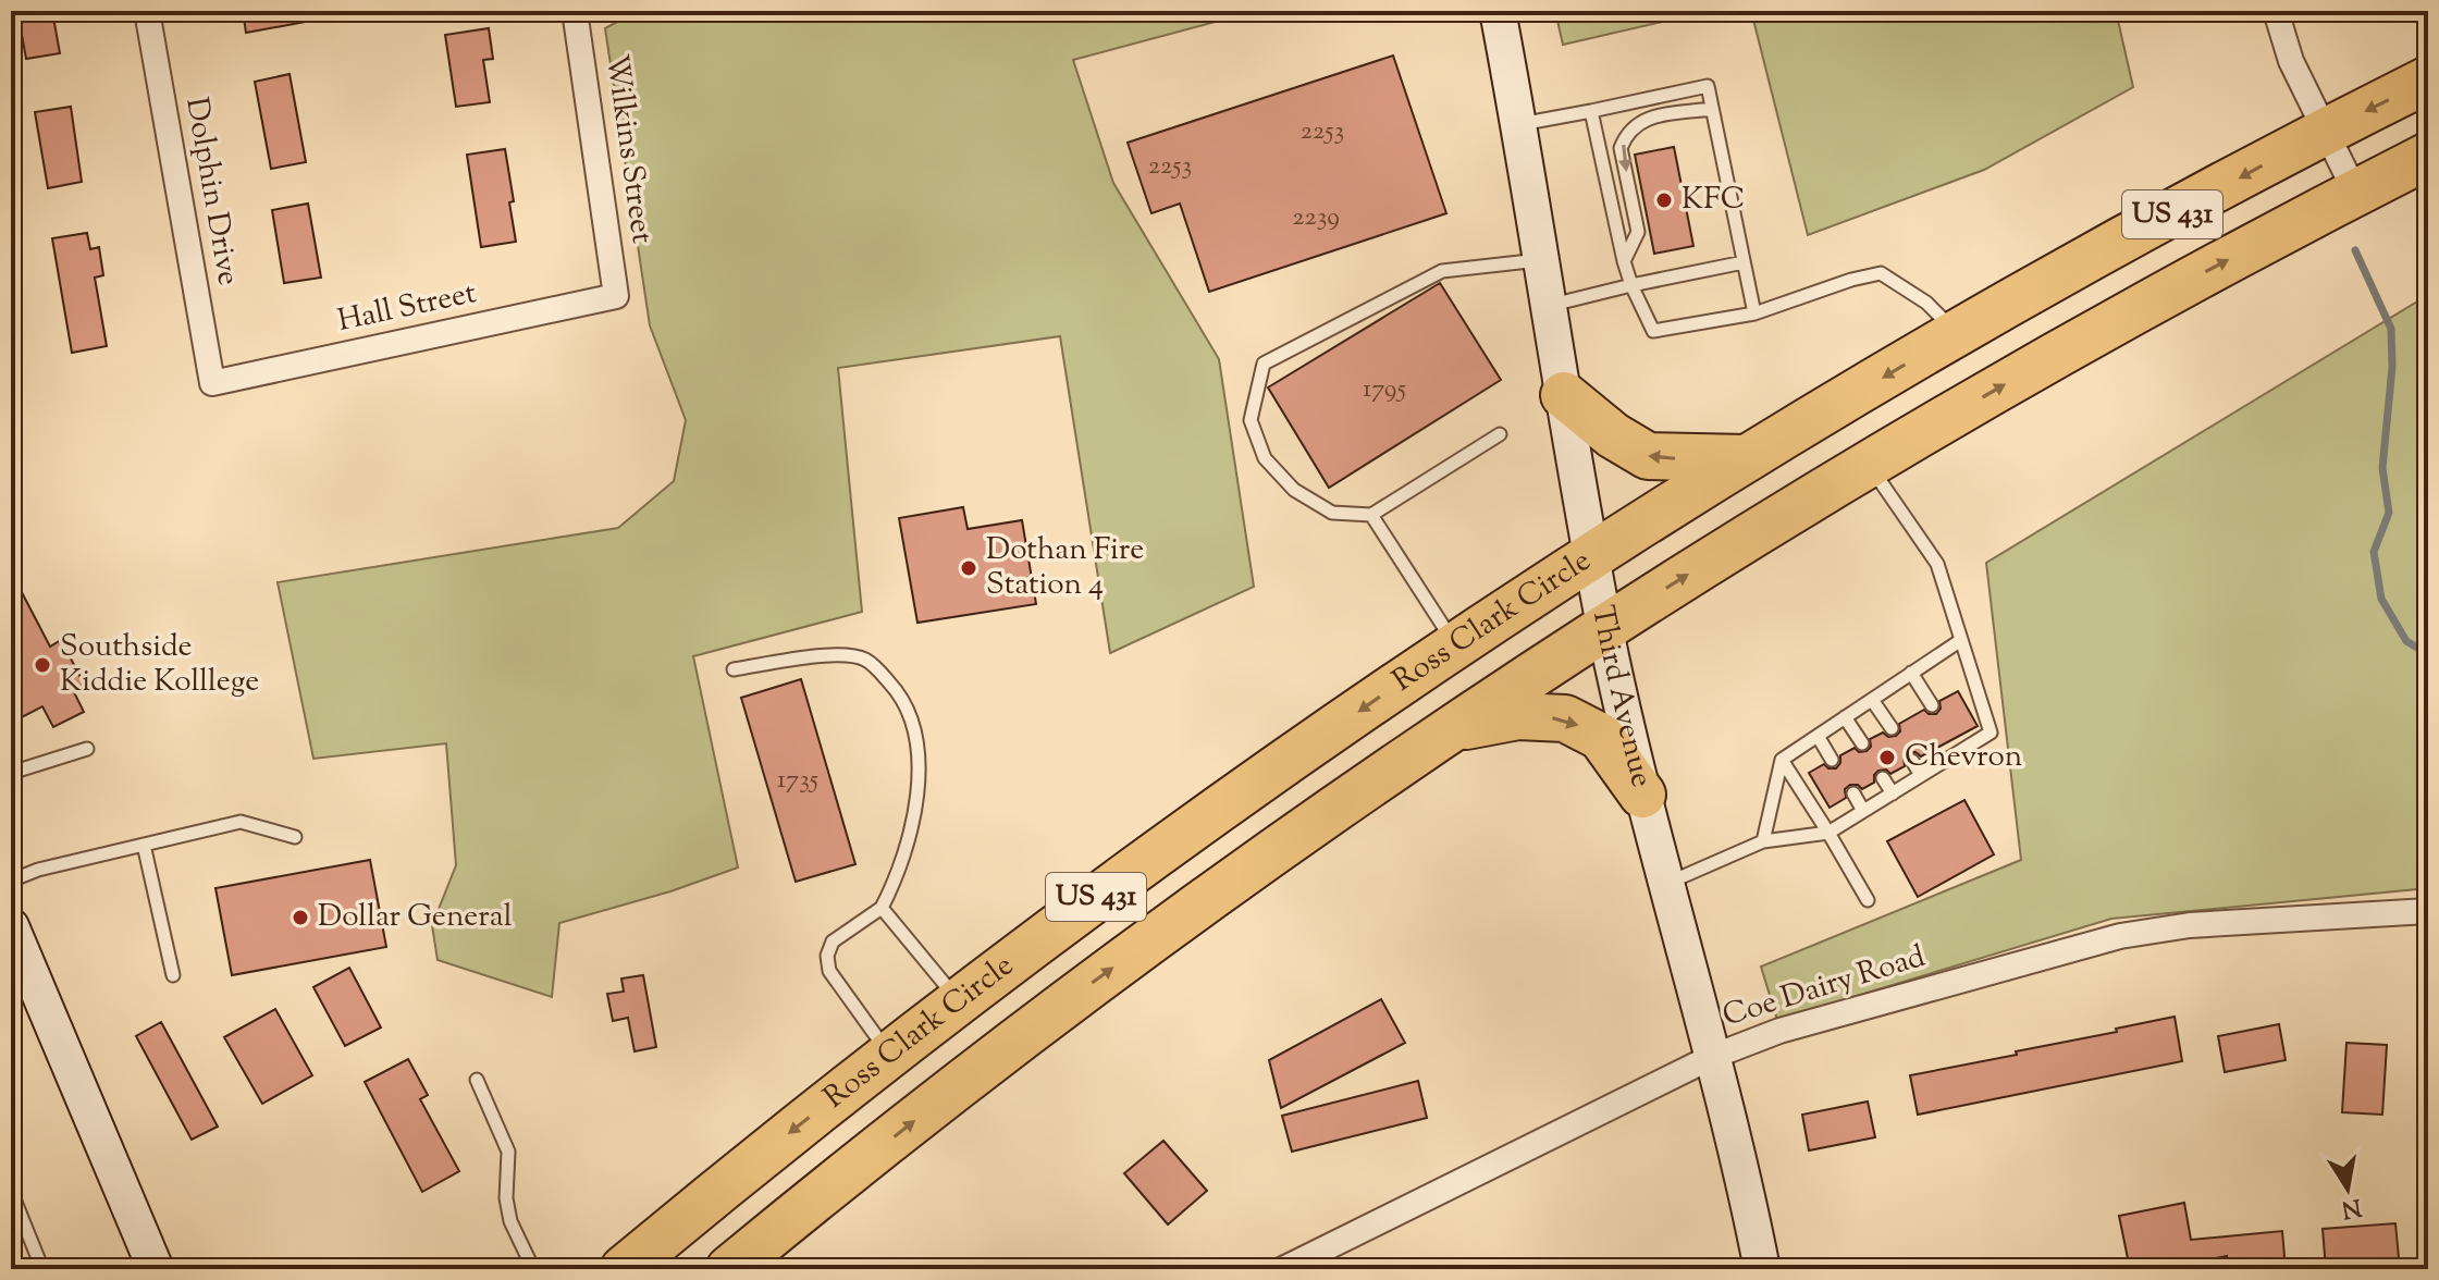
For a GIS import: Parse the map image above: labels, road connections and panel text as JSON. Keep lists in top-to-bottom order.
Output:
{
  "streets": {
    "highway": ["US 431", "Ross Clark Circle"],
    "street": [
      "Wilkins Street",
      "Dolphin Drive",
      "Hall Street",
      "Third Avenue",
      "Coe Dairy Road"
    ]
  },
  "crossings": [
    ["Wilkins Street", "Hall Street"],
    ["Dolphin Drive", "Hall Street"],
    ["US 431", "Third Avenue"],
    ["Ross Clark Circle", "Third Avenue"],
    ["Third Avenue", "Coe Dairy Road"]
  ],
  "places": [
    "KFC",
    "Dothan Fire Station 4",
    "Southside Kiddie Kolllege",
    "Chevron",
    "Dollar General"
  ],
  "house_numbers": [
    "2253",
    "2253",
    "2239",
    "1795",
    "1735"
  ],
  "north": "bottom"
}
